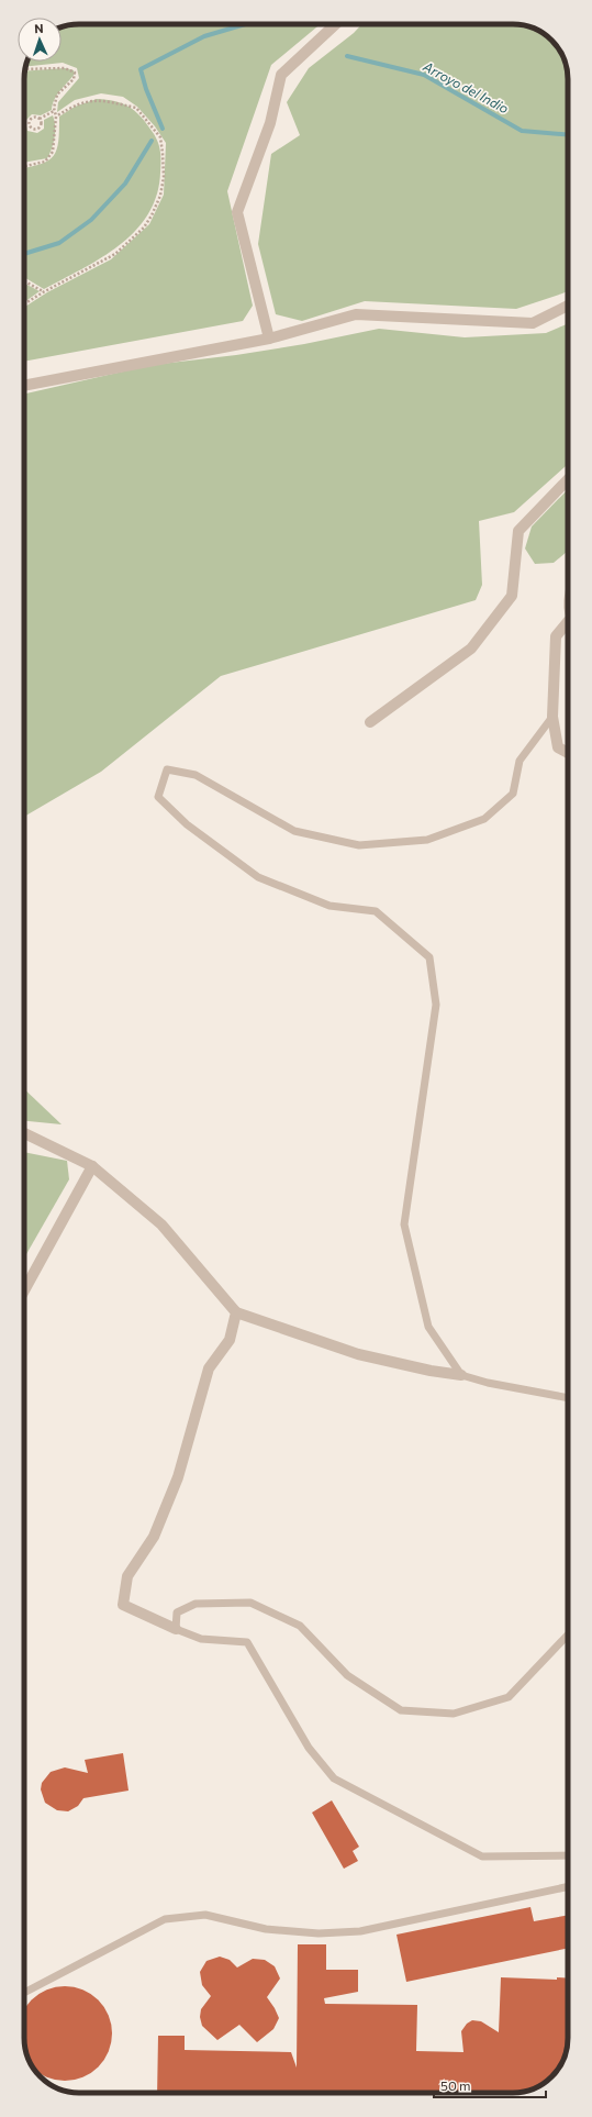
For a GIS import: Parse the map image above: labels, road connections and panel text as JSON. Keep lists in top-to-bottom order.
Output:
{
  "water": ["Arroyo del Indio"],
  "scale_bar": "50 m",
  "north": "top"
}
